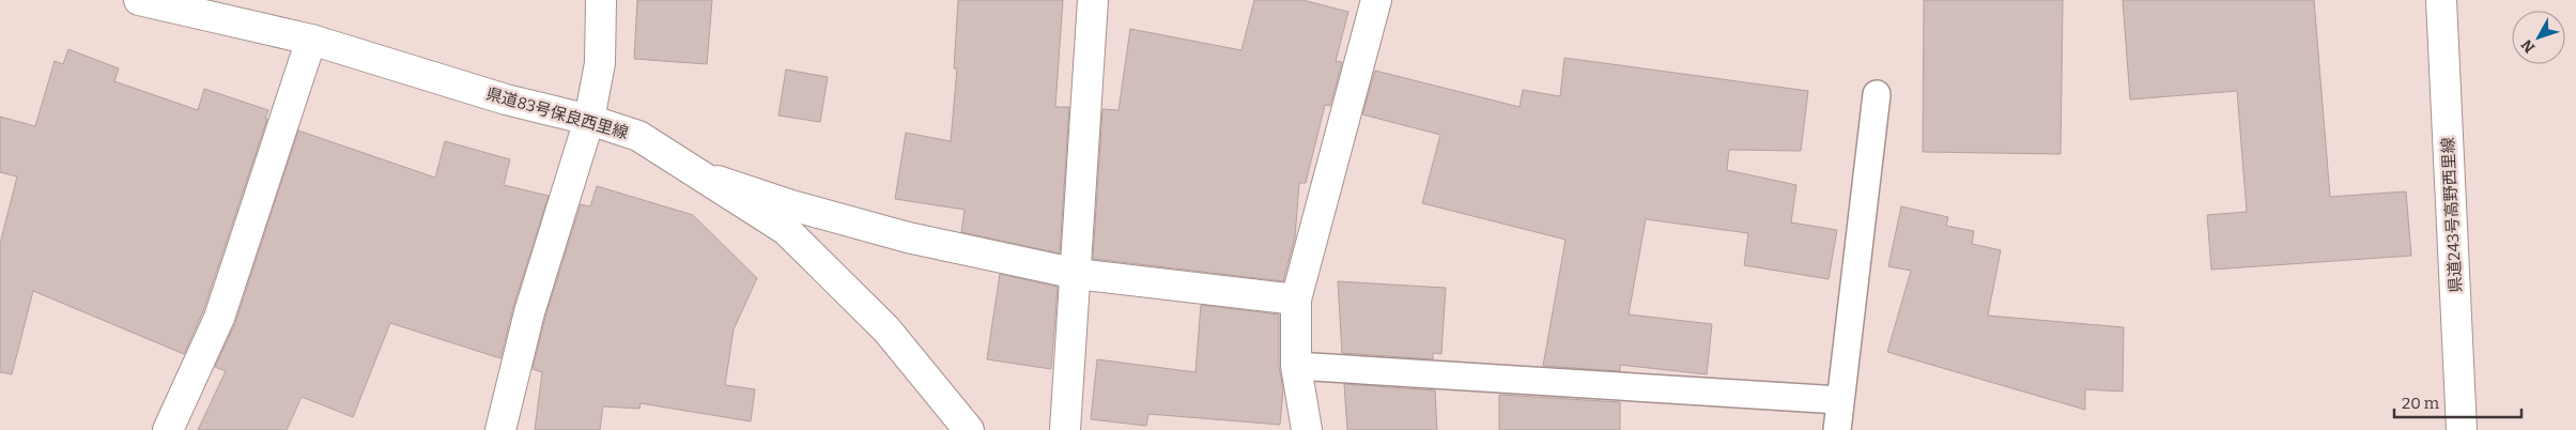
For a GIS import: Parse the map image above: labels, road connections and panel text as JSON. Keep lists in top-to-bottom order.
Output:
{
  "streets": {
    "street": ["県道83号保良西里線", "県道243号高野西里線"]
  },
  "scale_bar": "20 m",
  "north": "bottom left"
}
